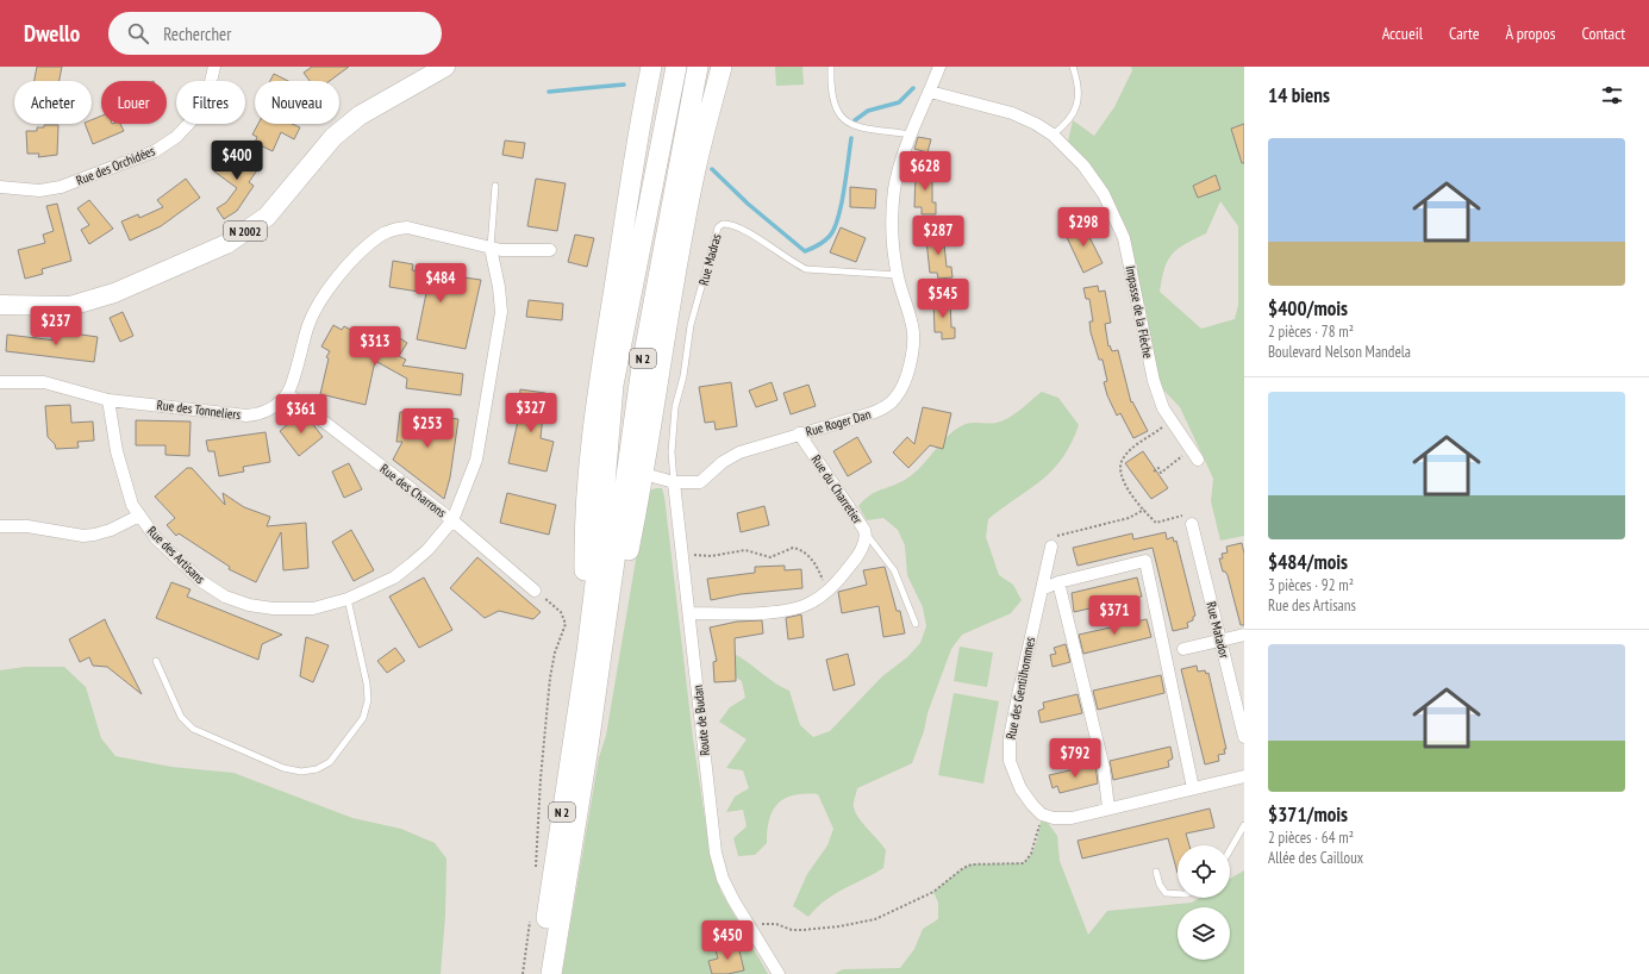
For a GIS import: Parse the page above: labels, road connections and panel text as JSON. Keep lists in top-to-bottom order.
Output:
{
  "streets": {
    "highway": ["N 2"],
    "main road": ["N 2002"],
    "street": [
      "Rue des Orchidées",
      "Impasse de la Flèche",
      "Rue des Tonneliers",
      "Rue Roger Dan",
      "Rue du Charretier",
      "Rue des Charrons",
      "Rue des Artisans",
      "Rue Matador",
      "Rue des Gentilhommes",
      "Route de Budan"
    ],
    "lane": ["Rue Madras"]
  },
  "crossings": [
    ["Rue Madras", "Rue Roger Dan"],
    ["Rue Madras", "Route de Budan"],
    ["Impasse de la Flèche", "Rue Roger Dan"],
    ["Rue des Tonneliers", "Rue des Charrons"],
    ["Rue des Tonneliers", "Rue des Artisans"],
    ["Rue Roger Dan", "Rue du Charretier"],
    ["Rue Roger Dan", "Route de Budan"],
    ["Rue du Charretier", "Route de Budan"],
    ["Rue des Charrons", "Rue des Artisans"]
  ],
  "page": {
    "header": "Dwello",
    "search": "Rechercher",
    "nav": [
      "Accueil",
      "Carte",
      "À propos",
      "Contact"
    ],
    "heading": "14 biens",
    "chip": [
      "Acheter",
      "Louer",
      "Filtres",
      "Nouveau"
    ],
    "list": [
      {
        "name": "$400/mois",
        "note": "2 pièces · 78 m² · Boulevard Nelson Mandela"
      },
      {
        "name": "$484/mois",
        "note": "3 pièces · 92 m² · Rue des Artisans"
      },
      {
        "name": "$371/mois",
        "note": "2 pièces · 64 m² · Allée des Cailloux"
      }
    ],
    "price": [
      "$400",
      "$628",
      "$298",
      "$287",
      "$484",
      "$545",
      "$237",
      "$313",
      "$327",
      "$361",
      "$253",
      "$371",
      "$792",
      "$450"
    ]
  }
}
